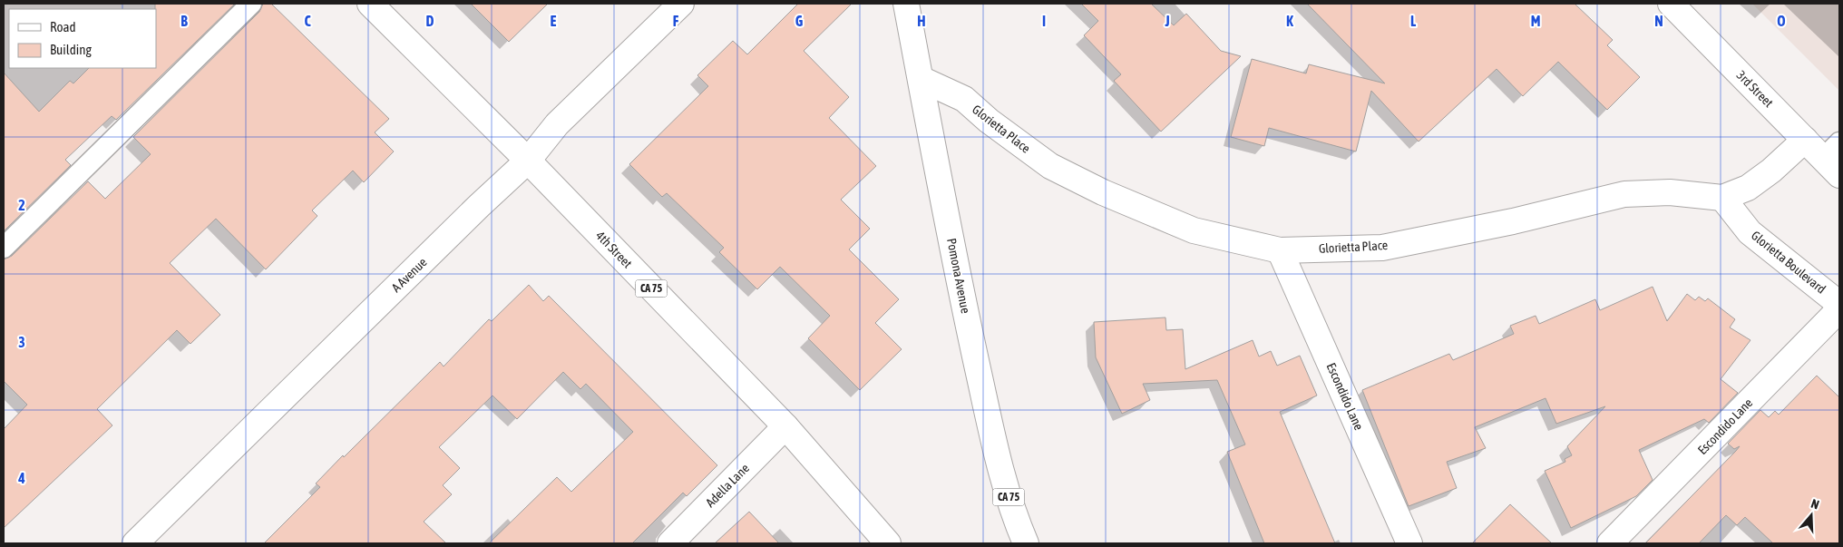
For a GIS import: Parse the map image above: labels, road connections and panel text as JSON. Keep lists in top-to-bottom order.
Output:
{
  "streets": {
    "main road": [
      "3rd Street",
      "Glorietta Place",
      "4th Street",
      "Glorietta Boulevard",
      "A Avenue",
      "Pomona Avenue",
      "CA 75",
      "Escondido Lane",
      "Adella Lane"
    ]
  },
  "crossings": [
    ["3rd Street", "Glorietta Place"],
    ["Glorietta Place", "Glorietta Boulevard"],
    ["Glorietta Place", "Pomona Avenue"],
    ["Glorietta Place", "Escondido Lane"],
    ["4th Street", "A Avenue"],
    ["4th Street", "Adella Lane"]
  ],
  "legend": ["Road", "Building"],
  "north": "top",
  "grid": {
    "columns": [
      "B",
      "C",
      "D",
      "E",
      "F",
      "G",
      "H",
      "I",
      "J",
      "K",
      "L",
      "M",
      "N",
      "O"
    ],
    "rows": ["2", "3", "4"]
  }
}
